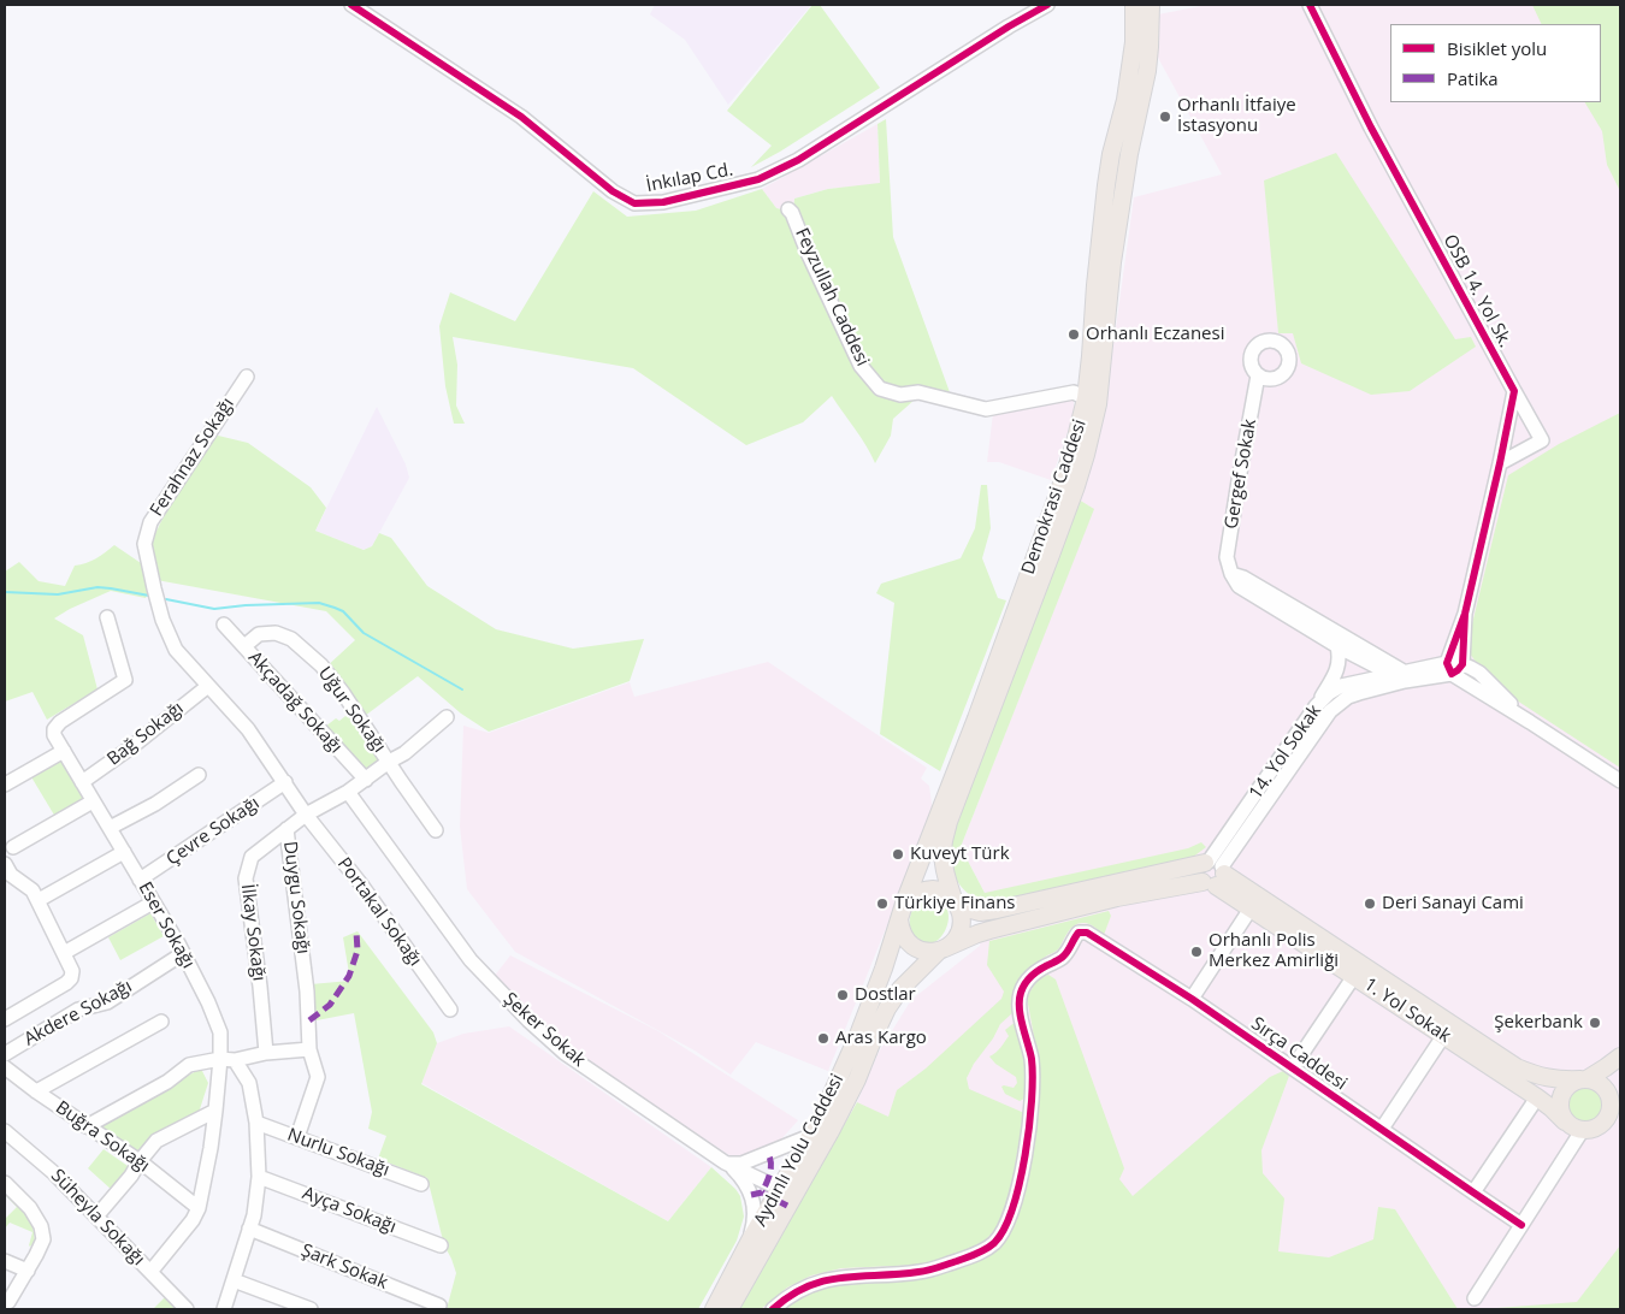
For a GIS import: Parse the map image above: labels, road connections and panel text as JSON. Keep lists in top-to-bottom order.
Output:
{
  "streets": {
    "main road": ["Demokrasi Caddesi", "1. Yol Sokak", "Aydınlı Yolu Caddesi"],
    "street": [
      "İnkılap Cd.",
      "OSB 14. Yol Sk.",
      "Feyzullah Caddesi",
      "Ferahnaz Sokağı",
      "Gergef Sokak",
      "Akçadağ Sokağı",
      "Uğur Sokağı",
      "Bağ Sokağı",
      "14. Yol Sokak",
      "Çevre Sokağı",
      "Duygu Sokağı",
      "Portakal Sokağı",
      "Eser Sokağı",
      "İlkay Sokağı",
      "Akdere Sokağı",
      "Şeker Sokak",
      "Sırça Caddesi",
      "Buğra Sokağı",
      "Nurlu Sokağı",
      "Ayça Sokağı",
      "Süheyla Sokağı",
      "Şark Sokak"
    ]
  },
  "crossings": [
    ["Feyzullah Caddesi", "Demokrasi Caddesi"],
    ["Ferahnaz Sokağı", "Bağ Sokağı"],
    ["Ferahnaz Sokağı", "Çevre Sokağı"],
    ["Ferahnaz Sokağı", "Duygu Sokağı"],
    ["Ferahnaz Sokağı", "Portakal Sokağı"],
    ["Demokrasi Caddesi", "Aydınlı Yolu Caddesi"],
    ["Akçadağ Sokağı", "Uğur Sokağı"],
    ["Akçadağ Sokağı", "Duygu Sokağı"],
    ["Uğur Sokağı", "Duygu Sokağı"],
    ["Bağ Sokağı", "Eser Sokağı"],
    ["14. Yol Sokak", "1. Yol Sokak"],
    ["Çevre Sokağı", "Eser Sokağı"],
    ["Duygu Sokağı", "Portakal Sokağı"],
    ["Duygu Sokağı", "İlkay Sokağı"],
    ["Duygu Sokağı", "Şeker Sokak"],
    ["Duygu Sokağı", "Nurlu Sokağı"],
    ["Eser Sokağı", "Akdere Sokağı"],
    ["Eser Sokağı", "Buğra Sokağı"],
    ["Eser Sokağı", "Süheyla Sokağı"],
    ["Şeker Sokak", "Aydınlı Yolu Caddesi"]
  ],
  "places": [
    "Orhanlı İtfaiye İstasyonu",
    "Orhanlı Eczanesi",
    "Kuveyt Türk",
    "Türkiye Finans",
    "Deri Sanayi Cami",
    "Orhanlı Polis Merkez Amirliği",
    "Dostlar",
    "Şekerbank",
    "Aras Kargo"
  ],
  "legend": ["Bisiklet yolu", "Patika"]
}
